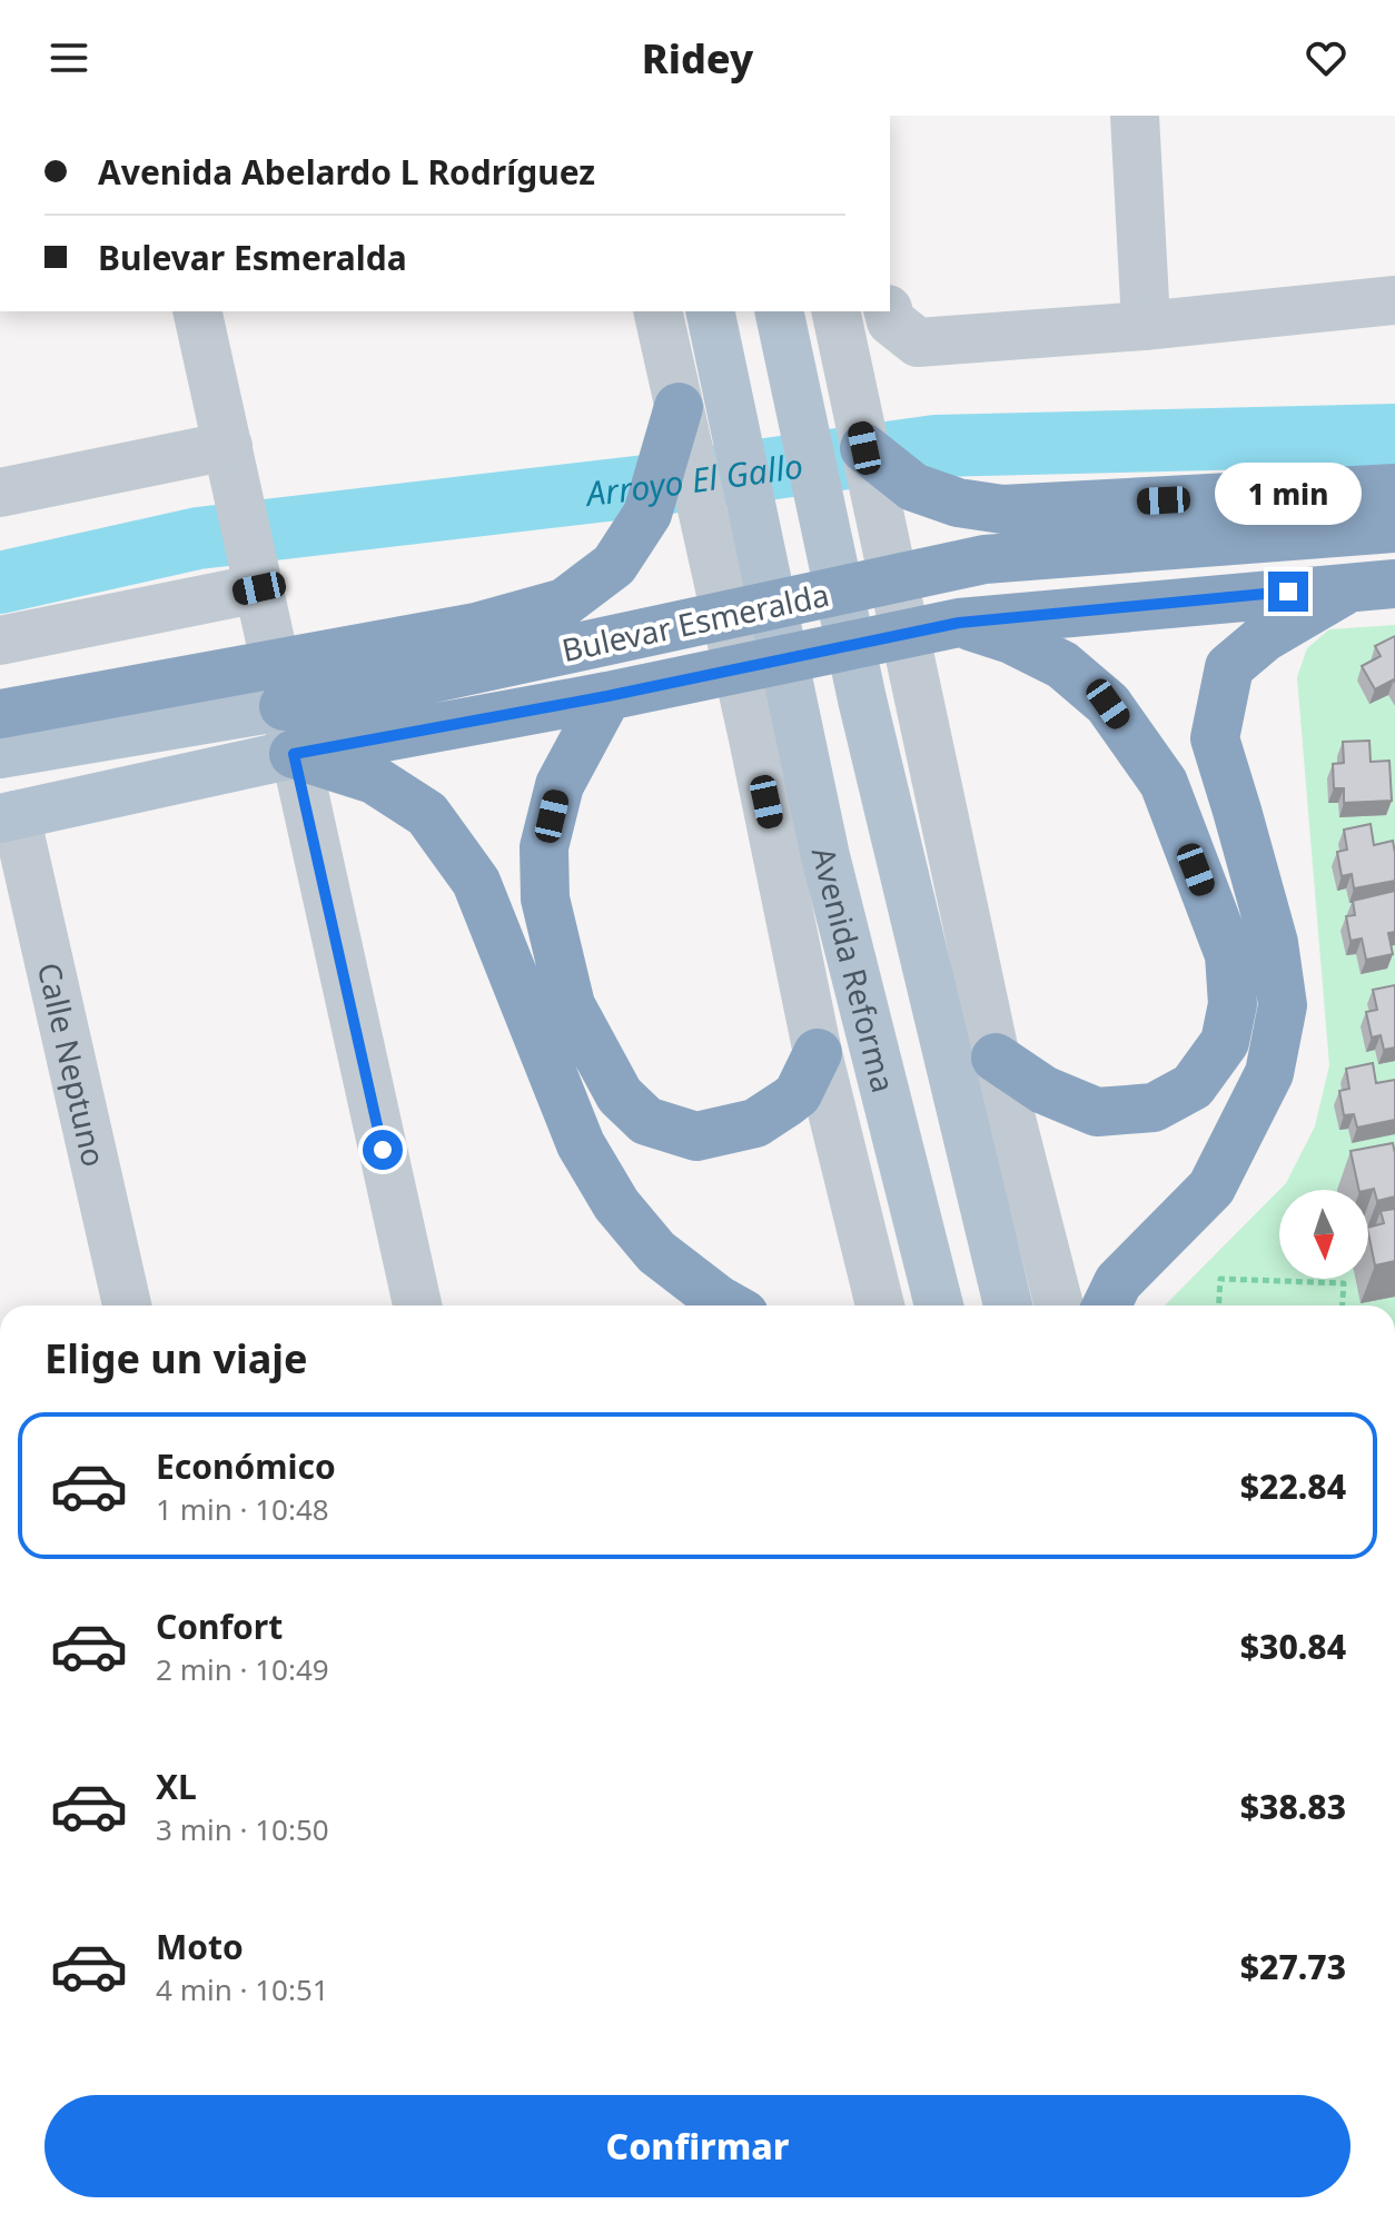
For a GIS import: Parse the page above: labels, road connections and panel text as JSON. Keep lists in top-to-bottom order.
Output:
{
  "streets": {
    "highway": ["Bulevar Esmeralda"],
    "main road": ["Avenida Reforma"],
    "street": ["Calle Neptuno"]
  },
  "crossings": [
    ["Bulevar Esmeralda", "Calle Neptuno"]
  ],
  "water": ["Arroyo El Gallo"],
  "north": "bottom",
  "page": {
    "header": "Ridey",
    "banner": ["Avenida Abelardo L Rodríguez", "Bulevar Esmeralda"],
    "bubble": "1 min",
    "heading": "Elige un viaje",
    "list": [
      {
        "name": "Económico",
        "note": "1 min · 10:48",
        "value": "$22.84"
      },
      {
        "name": "Confort",
        "note": "2 min · 10:49",
        "value": "$30.84"
      },
      {
        "name": "XL",
        "note": "3 min · 10:50",
        "value": "$38.83"
      },
      {
        "name": "Moto",
        "note": "4 min · 10:51",
        "value": "$27.73"
      }
    ],
    "buttons": "Confirmar"
  }
}
